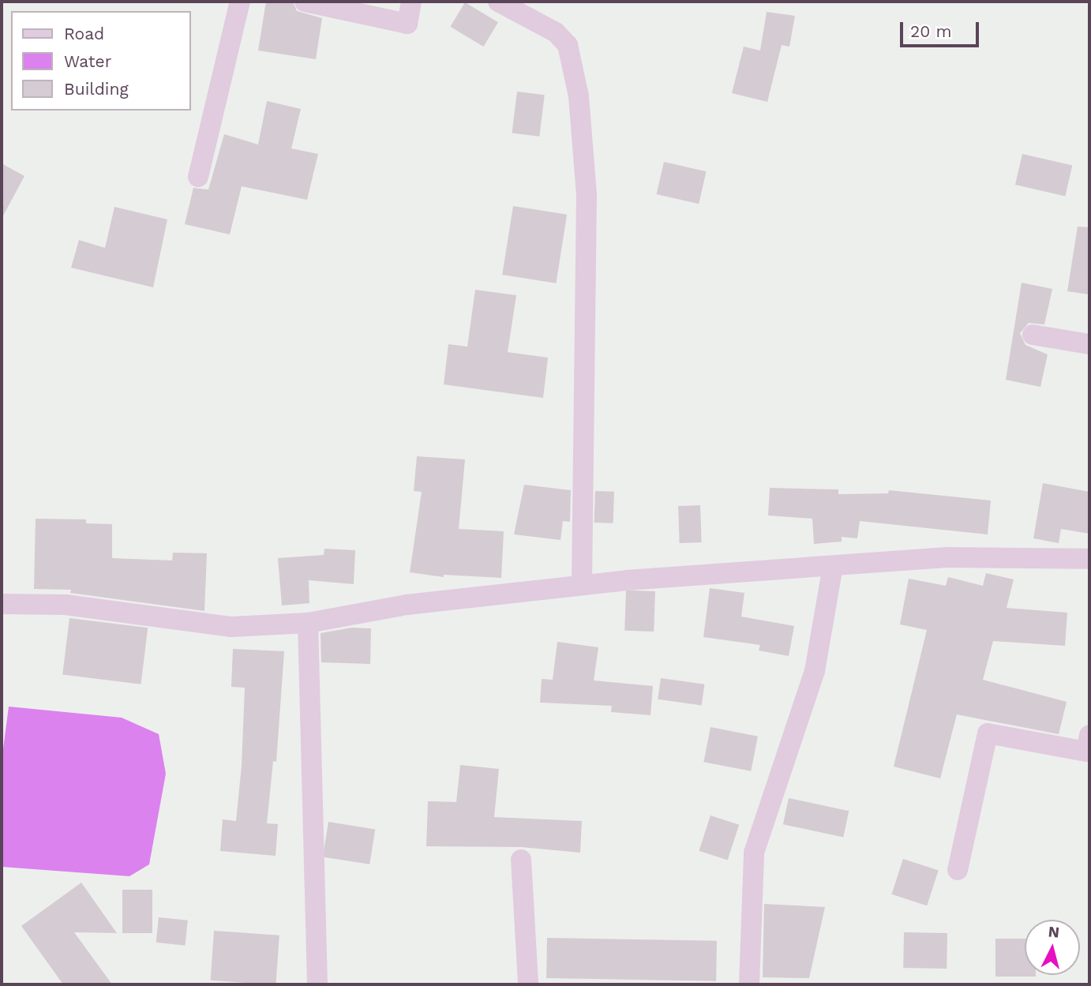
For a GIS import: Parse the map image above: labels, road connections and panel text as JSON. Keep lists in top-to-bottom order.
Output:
{
  "legend": ["Road", "Water", "Building"],
  "scale_bar": "20 m",
  "north": "top"
}
